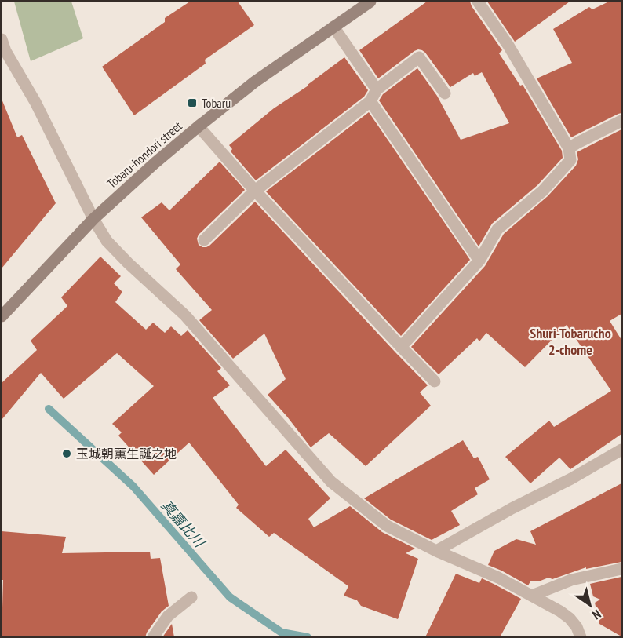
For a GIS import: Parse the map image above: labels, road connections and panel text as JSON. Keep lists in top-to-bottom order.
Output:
{
  "streets": {
    "main road": ["Tobaru-hondori street"]
  },
  "districts": ["Shuri-Tobarucho 2-chome"],
  "water": ["真嘉比川"],
  "places": {
    "transit": ["Tobaru"],
    "other": ["玉城朝薫生誕之地"]
  },
  "north": "bottom right"
}
